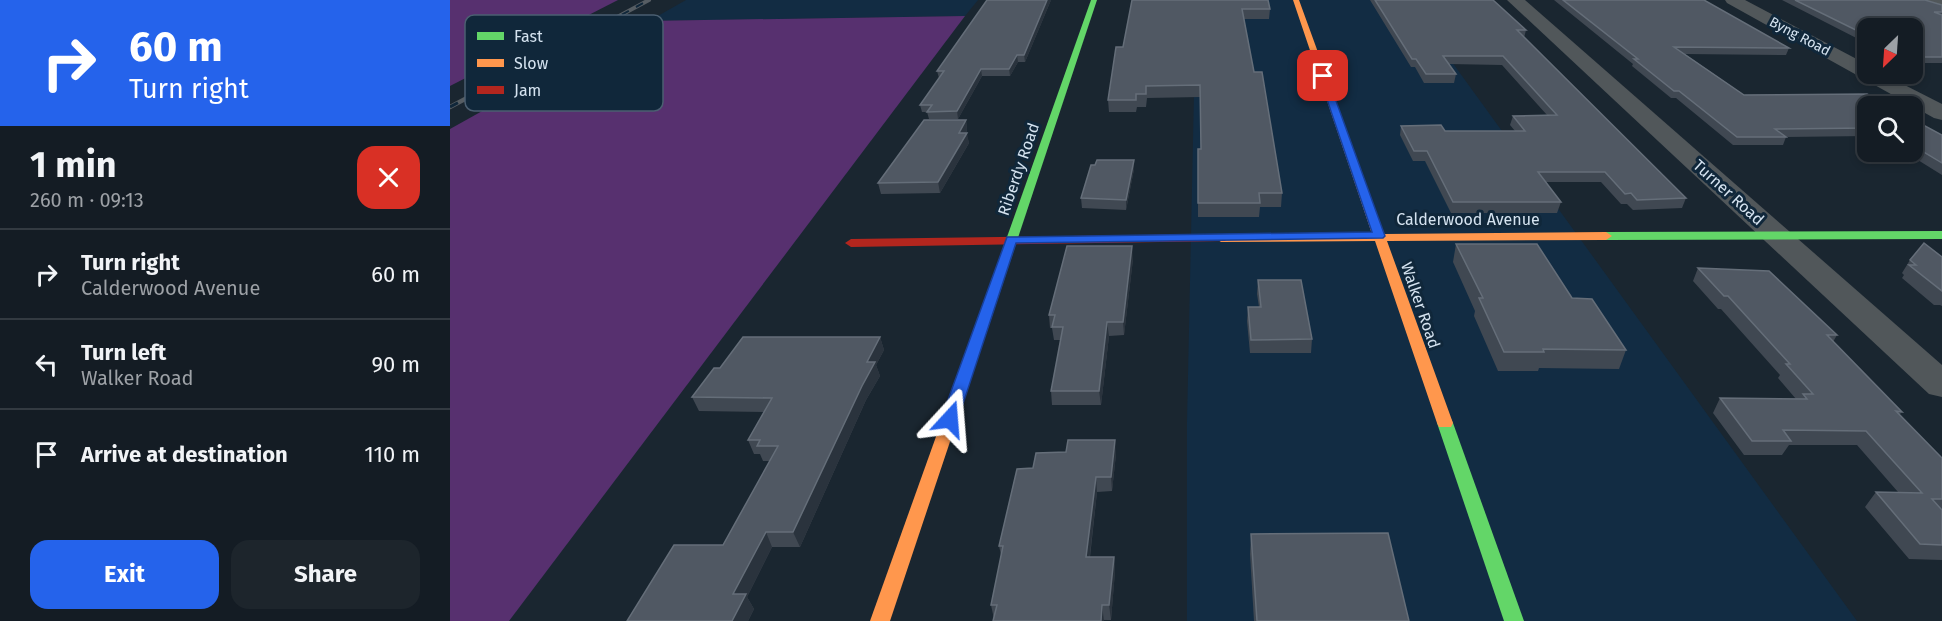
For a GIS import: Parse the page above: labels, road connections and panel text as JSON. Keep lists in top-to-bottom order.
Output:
{
  "streets": {
    "street": [
      "Byng Road",
      "Riberdy Road",
      "Turner Road",
      "Calderwood Avenue",
      "Walker Road"
    ]
  },
  "crossings": [
    ["Riberdy Road", "Calderwood Avenue"],
    ["Turner Road", "Calderwood Avenue"],
    ["Calderwood Avenue", "Walker Road"]
  ],
  "legend": ["Fast", "Slow", "Jam"],
  "north": "bottom left",
  "page": {
    "turn": ["60 m", "Turn right"],
    "heading": ["1 min", "260 m · 09:13"],
    "list": [
      {
        "name": "Turn right",
        "note": "Calderwood Avenue",
        "value": "60 m"
      },
      {
        "name": "Turn left",
        "note": "Walker Road",
        "value": "90 m"
      },
      {
        "name": "Arrive at destination",
        "value": "110 m"
      }
    ],
    "buttons": ["Exit", "Share"]
  }
}
